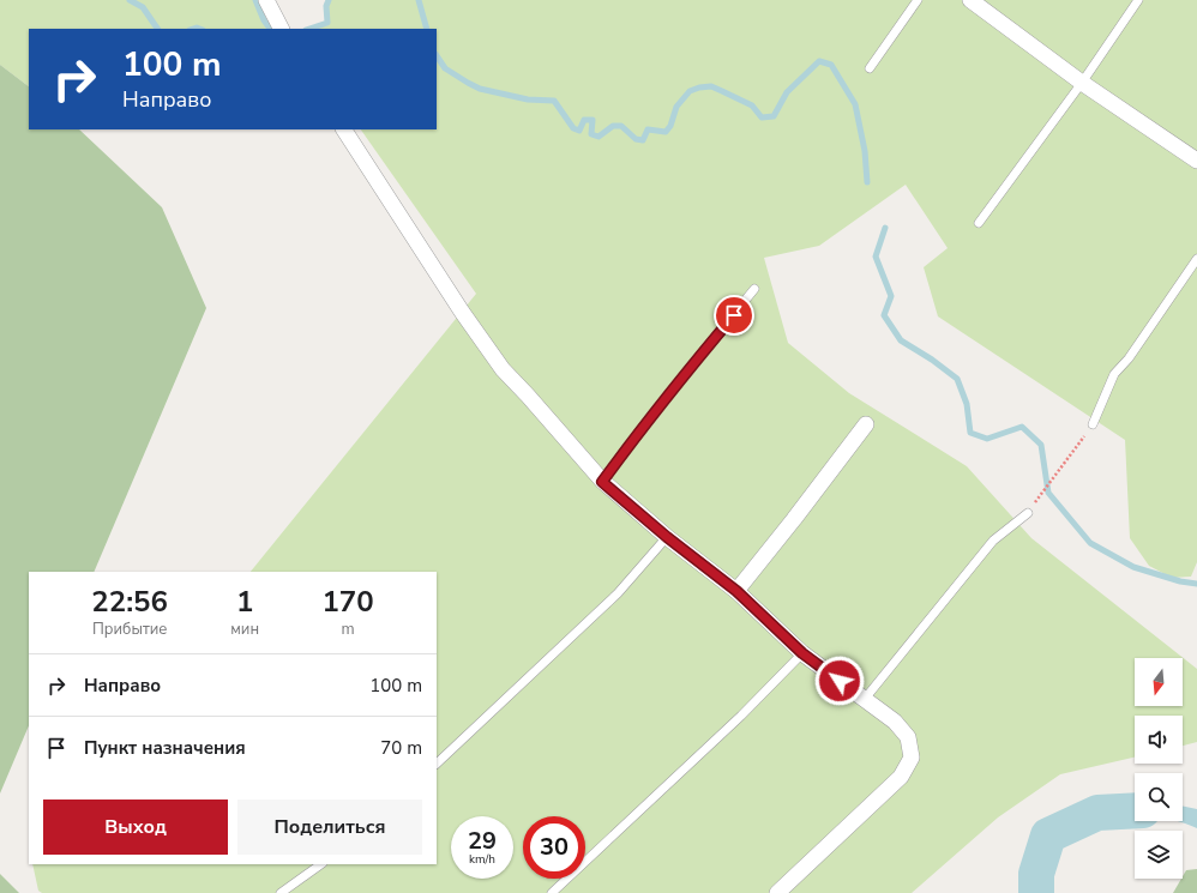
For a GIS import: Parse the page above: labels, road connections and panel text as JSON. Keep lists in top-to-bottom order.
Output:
{
  "north": "bottom",
  "page": {
    "turn": ["100 m", "Направо"],
    "eta": [
      "22:56",
      "Прибытие",
      "1",
      "мин",
      "170",
      "m"
    ],
    "list": [
      {
        "name": "Направо",
        "value": "100 m"
      },
      {
        "name": "Пункт назначения",
        "value": "70 m"
      }
    ],
    "buttons": ["Выход", "Поделиться"],
    "speed": "29 km/h",
    "limit": "30"
  }
}
